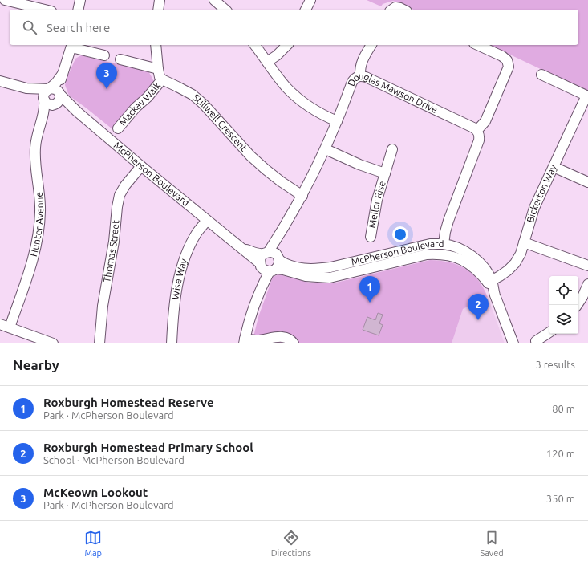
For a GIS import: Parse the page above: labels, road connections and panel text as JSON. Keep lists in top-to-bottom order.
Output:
{
  "streets": {
    "street": [
      "Douglas Mawson Drive",
      "Mackay Walk",
      "Stillwell Crescent",
      "McPherson Boulevard",
      "Bickerton Way",
      "Mellor Rise",
      "Hunter Avenue",
      "Thomas Street",
      "Wise Way"
    ]
  },
  "crossings": [
    ["Douglas Mawson Drive", "Stillwell Crescent"],
    ["Douglas Mawson Drive", "McPherson Boulevard"],
    ["Douglas Mawson Drive", "Mellor Rise"],
    ["Mackay Walk", "Stillwell Crescent"],
    ["McPherson Boulevard", "Bickerton Way"],
    ["McPherson Boulevard", "Hunter Avenue"],
    ["McPherson Boulevard", "Thomas Street"],
    ["McPherson Boulevard", "Wise Way"]
  ],
  "page": {
    "search": "Search here",
    "pins": ["3", "1", "2"],
    "heading": ["Nearby", "3 results"],
    "list": [
      {
        "mark": "1",
        "name": "Roxburgh Homestead Reserve",
        "note": "Park · McPherson Boulevard",
        "value": "80 m"
      },
      {
        "mark": "2",
        "name": "Roxburgh Homestead Primary School",
        "note": "School · McPherson Boulevard",
        "value": "120 m"
      },
      {
        "mark": "3",
        "name": "McKeown Lookout",
        "note": "Park · McPherson Boulevard",
        "value": "350 m"
      }
    ],
    "nav": ["Map", "Directions", "Saved"]
  }
}
